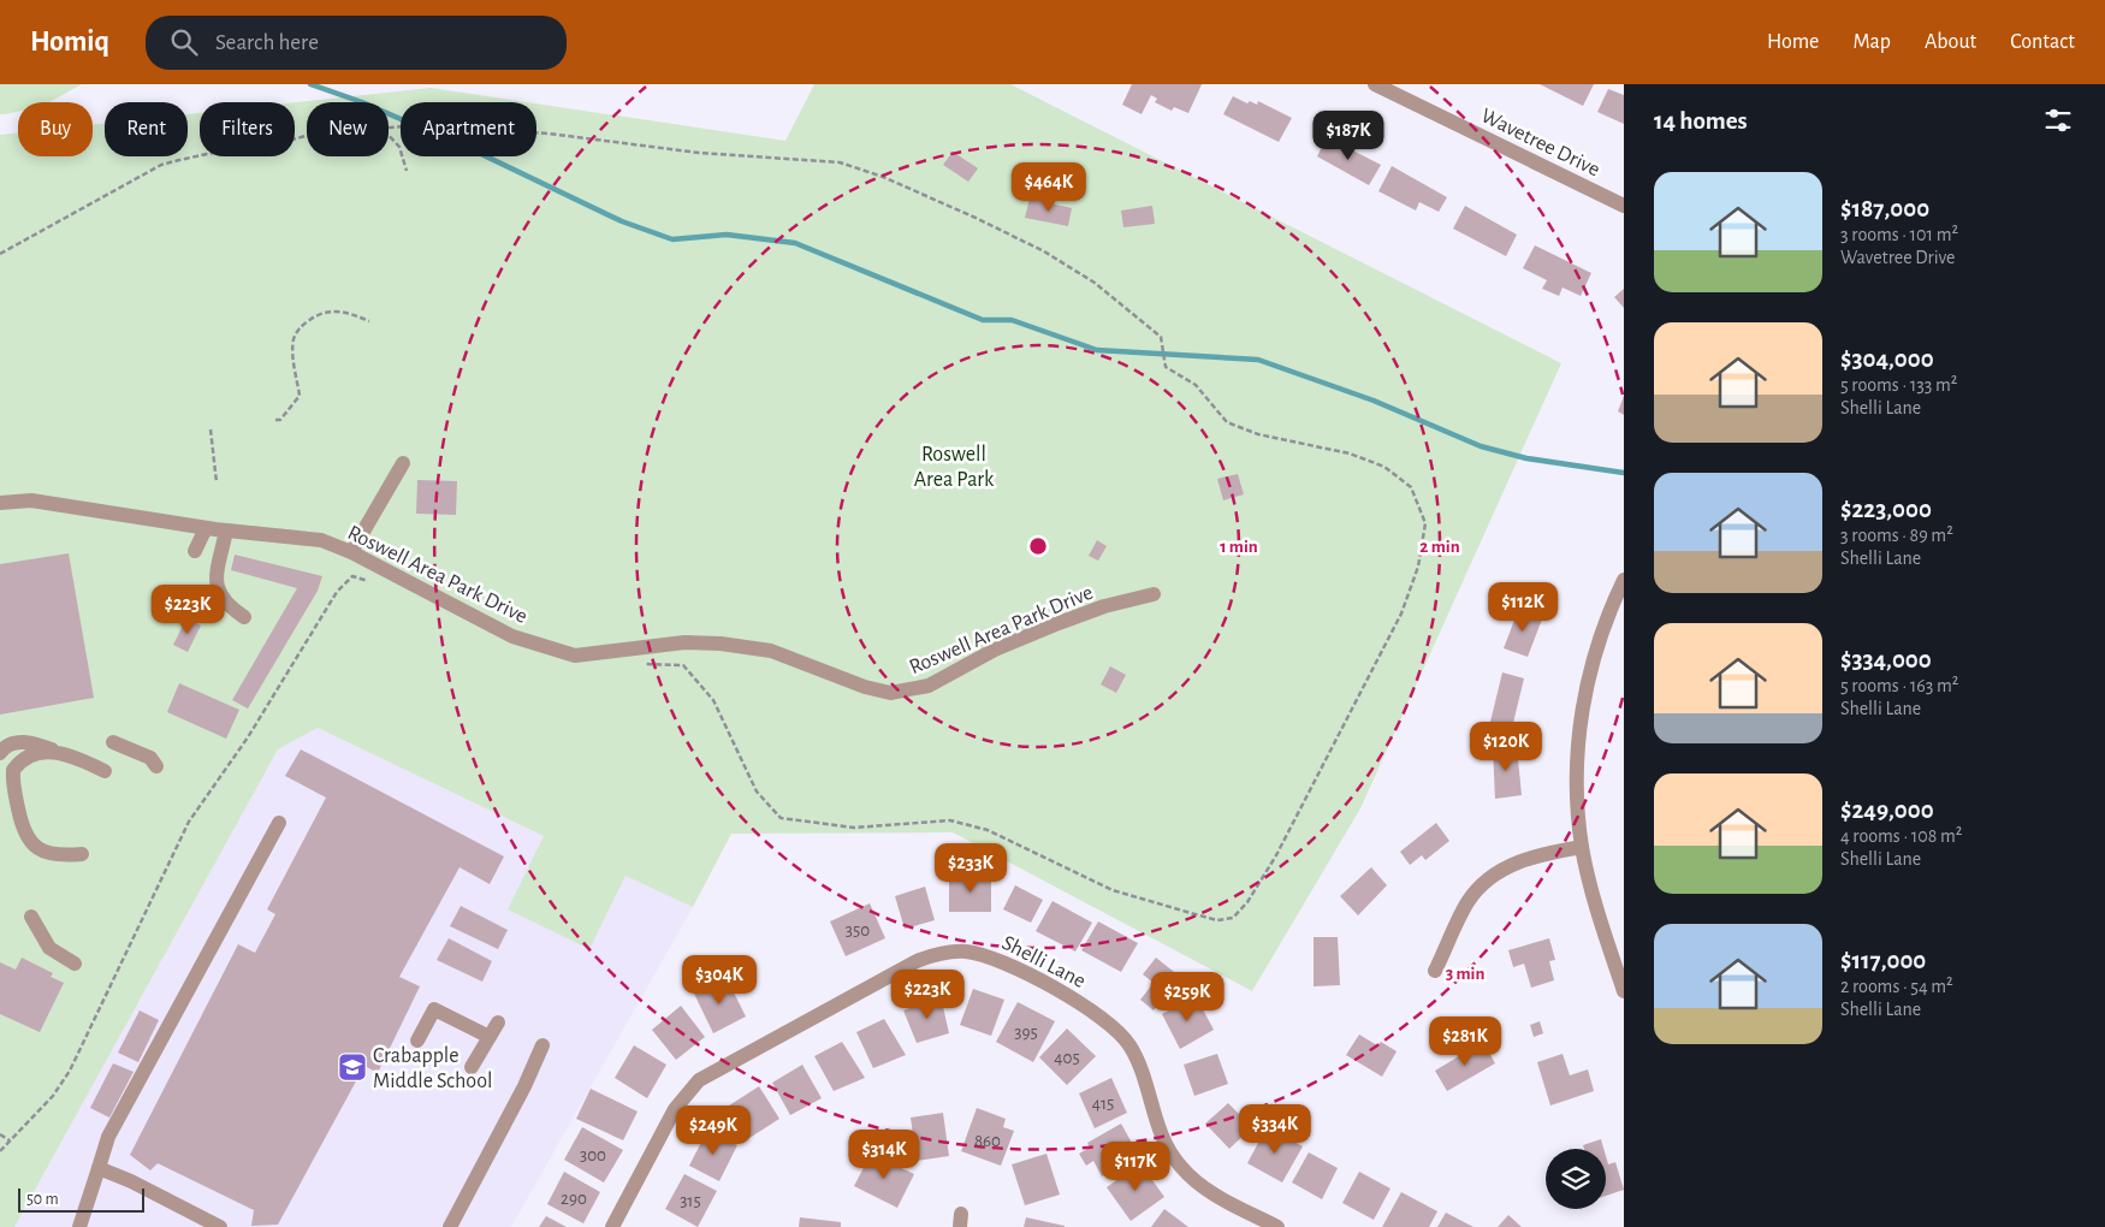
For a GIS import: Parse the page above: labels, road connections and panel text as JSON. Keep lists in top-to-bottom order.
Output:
{
  "streets": {
    "street": ["Wavetree Drive", "Roswell Area Park Drive", "Shelli Lane"]
  },
  "parks": ["Roswell Area Park"],
  "places": {
    "school or university": ["Crabapple Middle School"]
  },
  "house_numbers": [
    "350",
    "395",
    "405",
    "415",
    "860",
    "300",
    "290",
    "315"
  ],
  "scale_bar": "50 m",
  "page": {
    "header": "Homiq",
    "search": "Search here",
    "nav": [
      "Home",
      "Map",
      "About",
      "Contact"
    ],
    "heading": "14 homes",
    "chip": [
      "Buy",
      "Rent",
      "Filters",
      "New",
      "Apartment"
    ],
    "price": [
      "$187K",
      "$464K",
      "$112K",
      "$223K",
      "$120K",
      "$233K",
      "$304K",
      "$223K",
      "$259K",
      "$281K",
      "$334K",
      "$249K",
      "$314K",
      "$117K"
    ],
    "list": [
      {
        "name": "$187,000",
        "note": "3 rooms · 101 m² · Wavetree Drive"
      },
      {
        "name": "$304,000",
        "note": "5 rooms · 133 m² · Shelli Lane"
      },
      {
        "name": "$223,000",
        "note": "3 rooms · 89 m² · Shelli Lane"
      },
      {
        "name": "$334,000",
        "note": "5 rooms · 163 m² · Shelli Lane"
      },
      {
        "name": "$249,000",
        "note": "4 rooms · 108 m² · Shelli Lane"
      },
      {
        "name": "$117,000",
        "note": "2 rooms · 54 m² · Shelli Lane"
      }
    ],
    "scale": "50 m"
  },
  "rings": ["1 min", "2 min", "3 min"]
}
